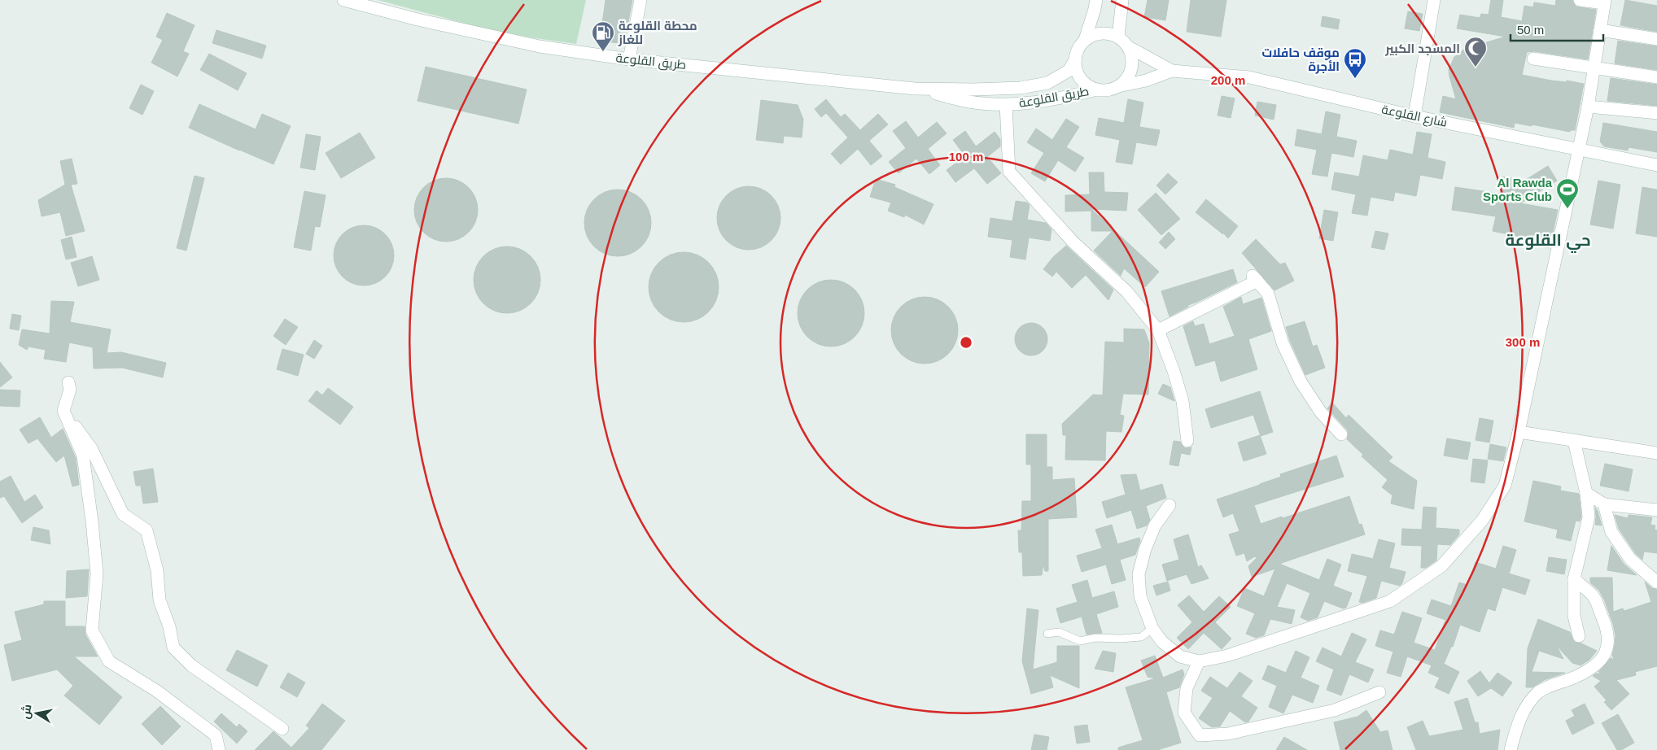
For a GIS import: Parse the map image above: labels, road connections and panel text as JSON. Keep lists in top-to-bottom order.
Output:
{
  "streets": {
    "street": ["طريق القلوعة", "شارع القلوعة"]
  },
  "districts": ["حي القلوعة"],
  "places": {
    "fuel station": ["محطة القلوعة للغاز"],
    "mosque": ["المسجد الكبير"],
    "bus stop": ["موقف حافلات الأجرة"],
    "sports": ["Al Rawda Sports Club"]
  },
  "scale_bar": "50 m",
  "north": "left",
  "rings": ["200 m", "100 m", "300 m"]
}
